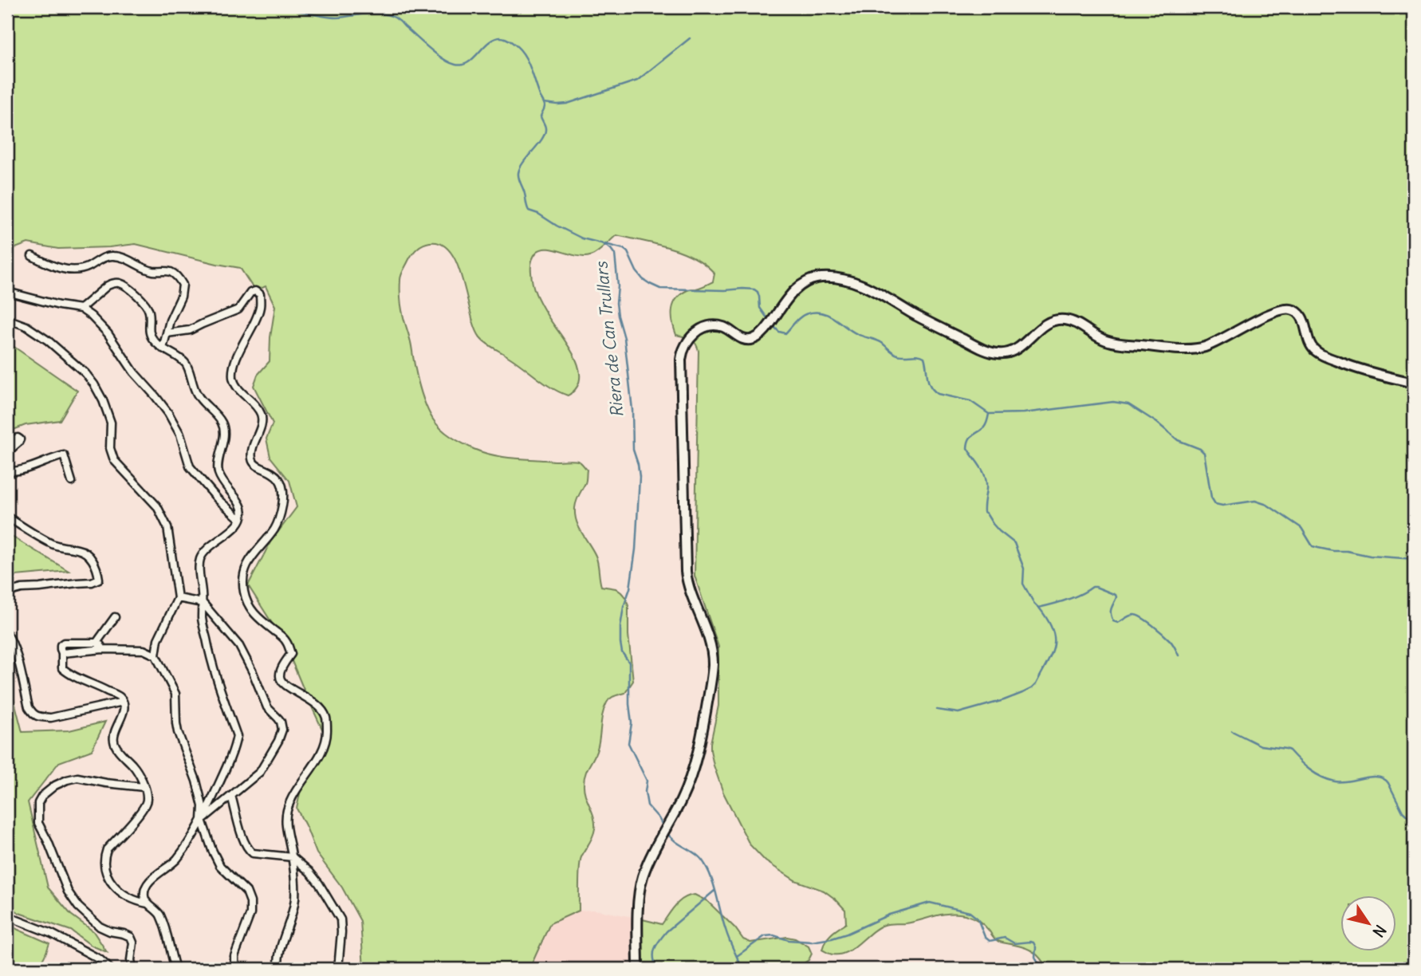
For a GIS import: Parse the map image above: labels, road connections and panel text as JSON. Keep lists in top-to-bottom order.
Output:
{
  "water": ["Riera de Can Trullars"],
  "north": "bottom right"
}
